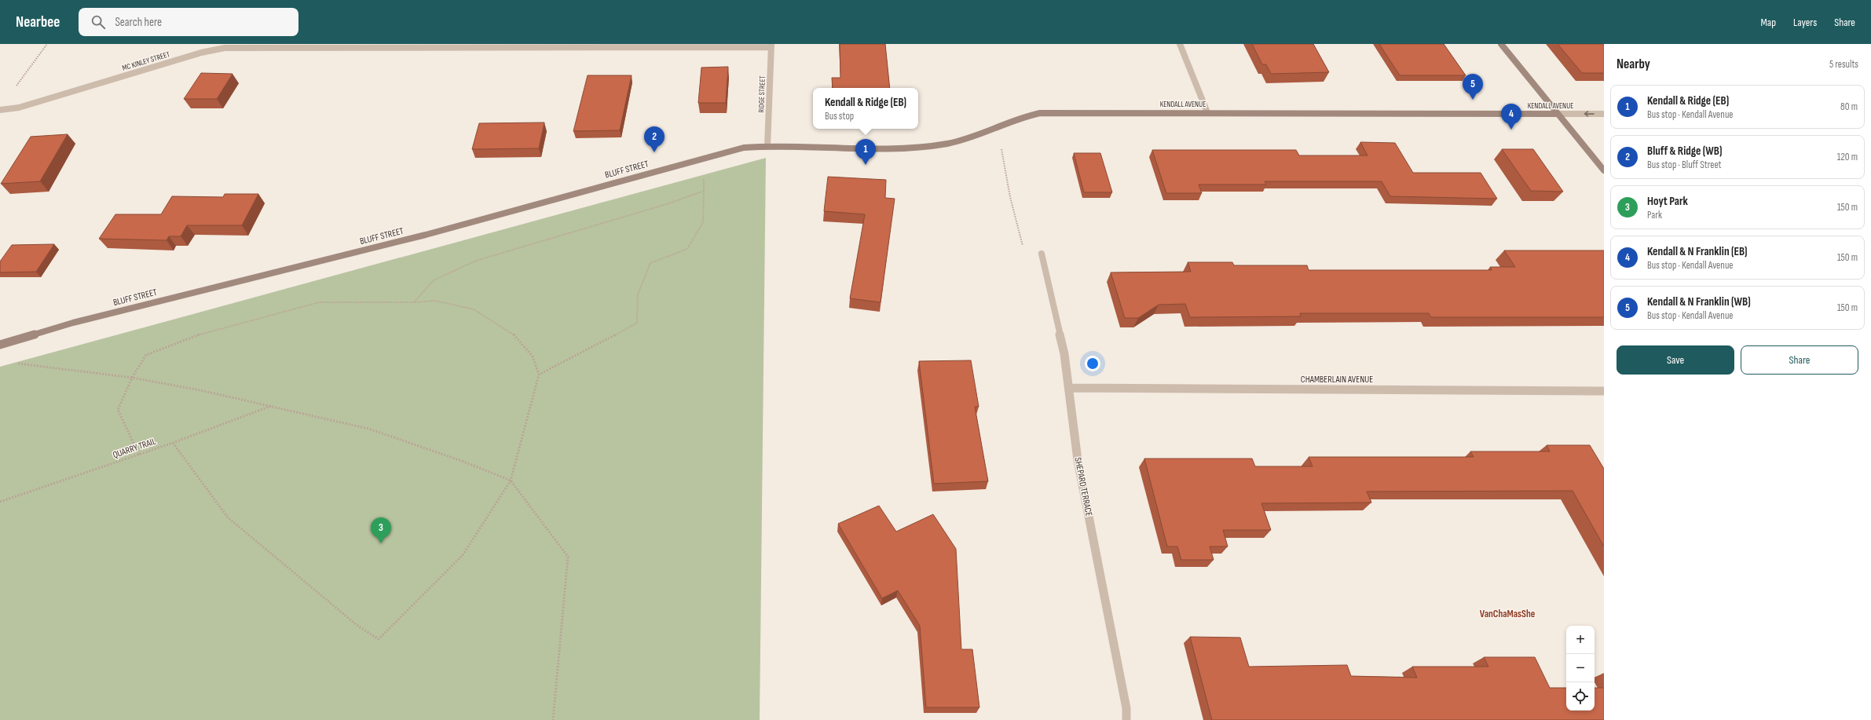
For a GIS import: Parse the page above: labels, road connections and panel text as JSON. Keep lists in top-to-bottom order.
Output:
{
  "streets": {
    "street": [
      "MC KINLEY STREET",
      "RIDGE STREET",
      "KENDALL AVENUE",
      "BLUFF STREET",
      "CHAMBERLAIN AVENUE",
      "SHEPARD TERRACE"
    ],
    "path": ["QUARRY TRAIL"]
  },
  "crossings": [
    ["MC KINLEY STREET", "RIDGE STREET"],
    ["RIDGE STREET", "KENDALL AVENUE"],
    ["RIDGE STREET", "BLUFF STREET"],
    ["KENDALL AVENUE", "BLUFF STREET"],
    ["CHAMBERLAIN AVENUE", "SHEPARD TERRACE"]
  ],
  "districts": ["VanChaMasShe"],
  "page": {
    "header": "Nearbee",
    "search": "Search here",
    "nav": ["Map", "Layers", "Share"],
    "heading": ["Nearby", "5 results"],
    "pins": [
      "5",
      "4",
      "2",
      "1",
      "3"
    ],
    "list": [
      {
        "mark": "1",
        "name": "Kendall & Ridge (EB)",
        "note": "Bus stop · Kendall Avenue",
        "value": "80 m"
      },
      {
        "mark": "2",
        "name": "Bluff & Ridge (WB)",
        "note": "Bus stop · Bluff Street",
        "value": "120 m"
      },
      {
        "mark": "3",
        "name": "Hoyt Park",
        "note": "Park",
        "value": "150 m"
      },
      {
        "mark": "4",
        "name": "Kendall & N Franklin (EB)",
        "note": "Bus stop · Kendall Avenue",
        "value": "150 m"
      },
      {
        "mark": "5",
        "name": "Kendall & N Franklin (WB)",
        "note": "Bus stop · Kendall Avenue",
        "value": "150 m"
      }
    ],
    "popup": ["Kendall & Ridge (EB)", "Bus stop"],
    "buttons": ["Save", "Share"],
    "map_buttons": ["+", "−"]
  }
}
